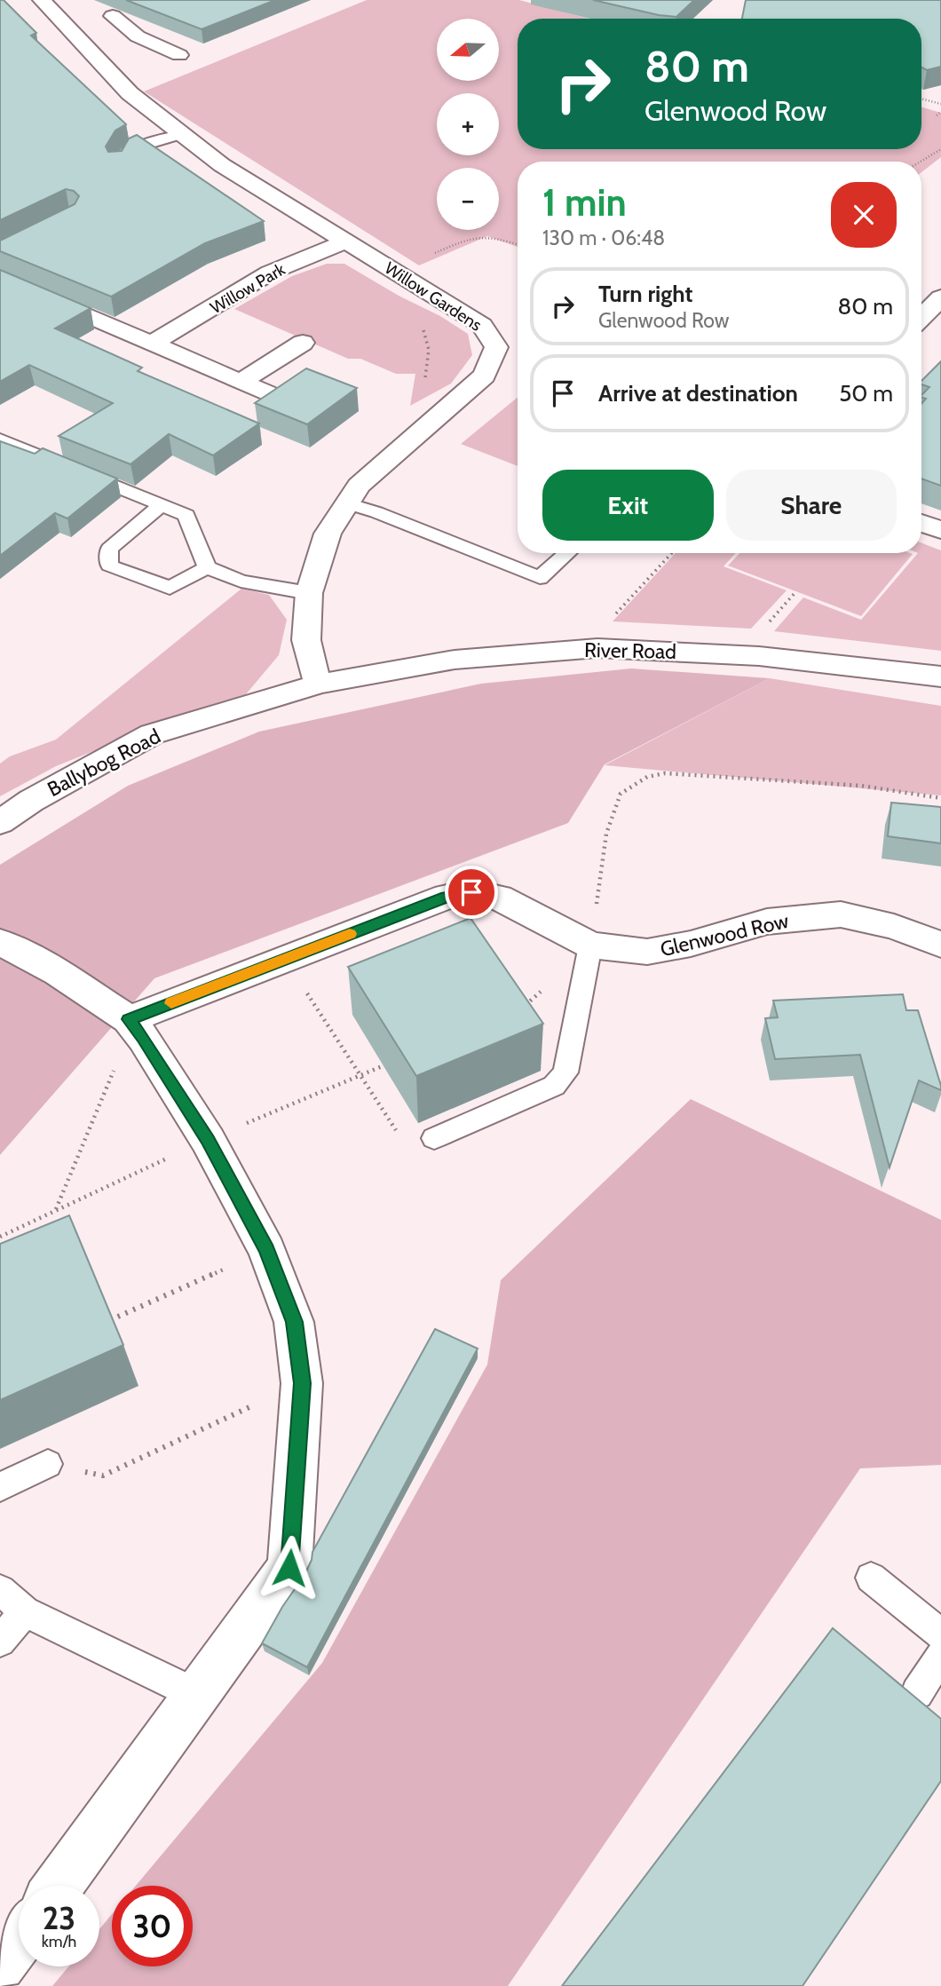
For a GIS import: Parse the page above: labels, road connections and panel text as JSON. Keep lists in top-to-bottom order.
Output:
{
  "streets": {
    "street": [
      "Willow Park",
      "Willow Gardens",
      "River Road",
      "Ballybog Road",
      "Glenwood Row"
    ]
  },
  "crossings": [
    ["Willow Park", "Willow Gardens"],
    ["Willow Gardens", "River Road"],
    ["Willow Gardens", "Ballybog Road"],
    ["River Road", "Ballybog Road"]
  ],
  "north": "left",
  "page": {
    "map_buttons": ["+", "−"],
    "turn": ["80 m", "Glenwood Row"],
    "heading": ["1 min", "130 m · 06:48"],
    "list": [
      {
        "name": "Turn right",
        "note": "Glenwood Row",
        "value": "80 m"
      },
      {
        "name": "Arrive at destination",
        "value": "50 m"
      }
    ],
    "buttons": ["Exit", "Share"],
    "speed": "23 km/h",
    "limit": "30"
  }
}
